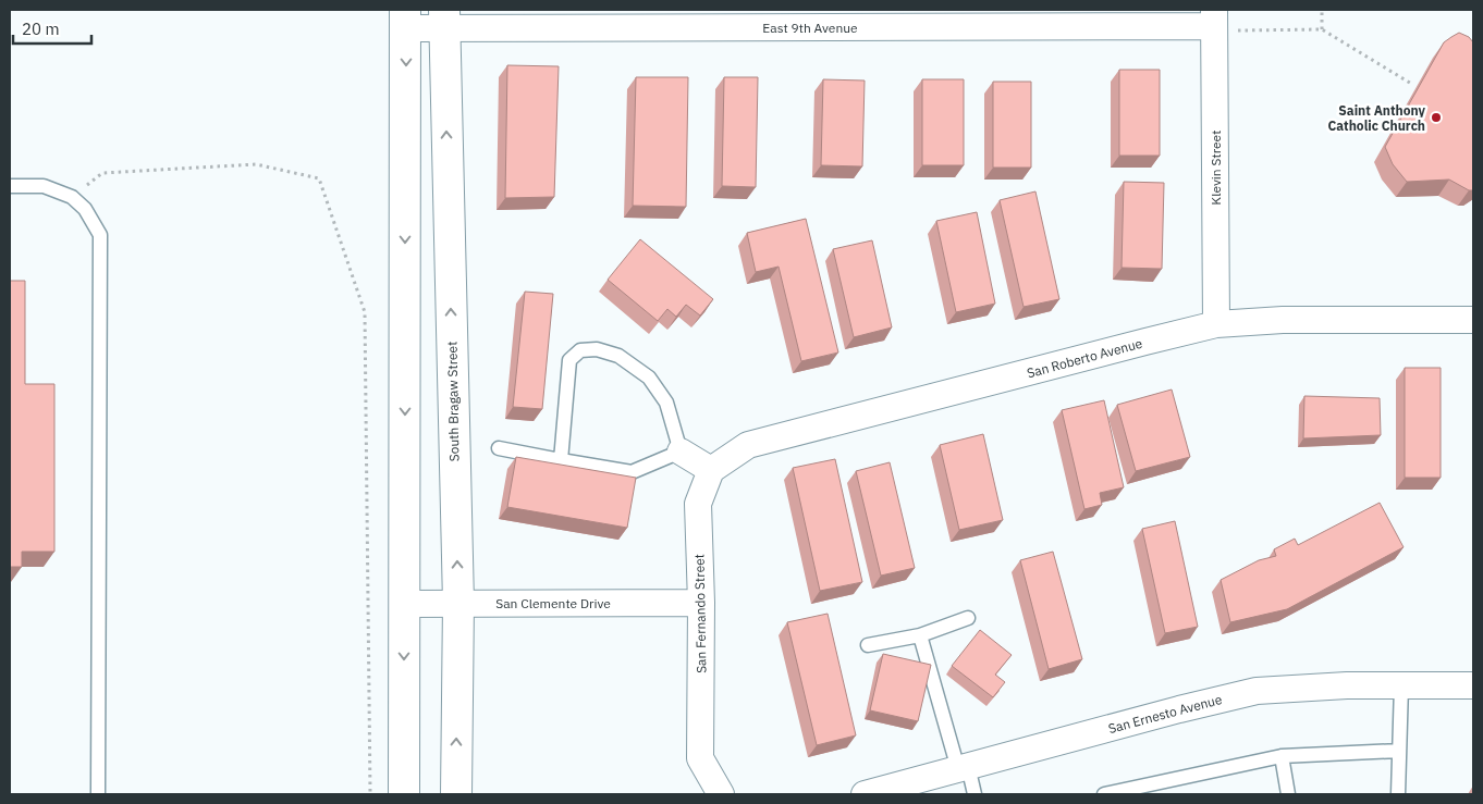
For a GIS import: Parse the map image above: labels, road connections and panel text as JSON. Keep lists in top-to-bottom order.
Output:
{
  "streets": {
    "main road": ["South Bragaw Street"],
    "street": [
      "East 9th Avenue",
      "Klevin Street",
      "San Roberto Avenue",
      "San Clemente Drive",
      "San Fernando Street",
      "San Ernesto Avenue"
    ]
  },
  "crossings": [
    ["East 9th Avenue", "Klevin Street"],
    ["East 9th Avenue", "South Bragaw Street"],
    ["Klevin Street", "San Roberto Avenue"],
    ["San Roberto Avenue", "San Fernando Street"],
    ["South Bragaw Street", "San Clemente Drive"],
    ["San Clemente Drive", "San Fernando Street"]
  ],
  "places": ["Saint Anthony Catholic Church"],
  "scale_bar": "20 m"
}
